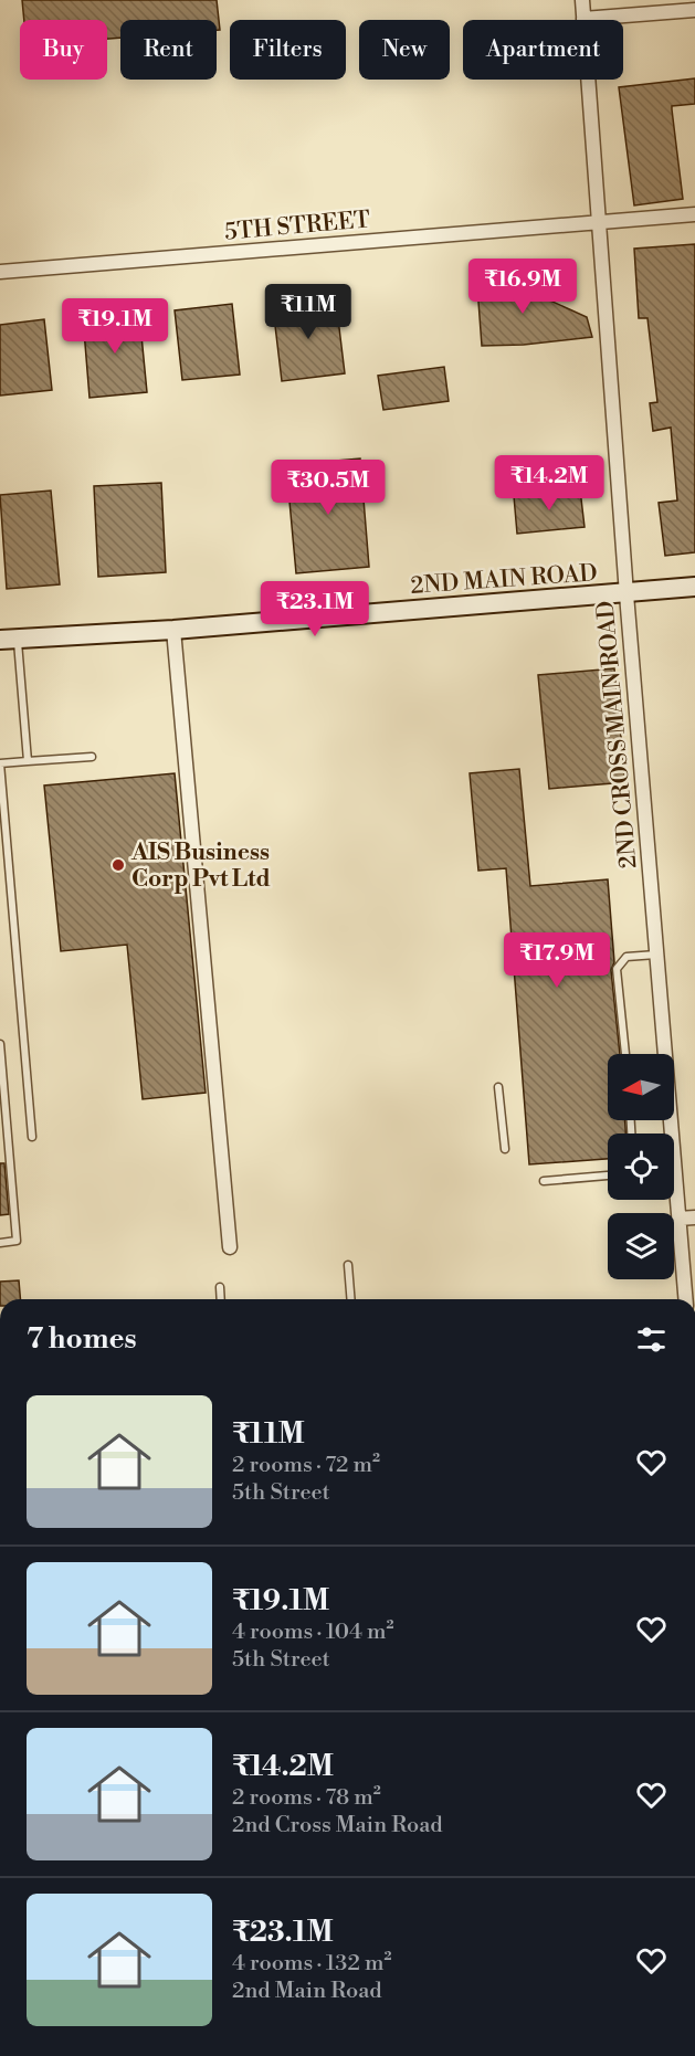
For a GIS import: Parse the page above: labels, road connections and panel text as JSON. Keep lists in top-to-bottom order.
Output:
{
  "streets": {
    "main road": ["2ND MAIN ROAD"],
    "street": ["5TH STREET", "2ND CROSS MAIN ROAD"]
  },
  "crossings": [
    ["5TH STREET", "2ND CROSS MAIN ROAD"],
    ["2ND MAIN ROAD", "2ND CROSS MAIN ROAD"]
  ],
  "places": ["AIS Business Corp Pvt Ltd"],
  "north": "left",
  "page": {
    "chip": [
      "Buy",
      "Rent",
      "Filters",
      "New",
      "Apartment"
    ],
    "price": [
      "₹16.9M",
      "₹11M",
      "₹19.1M",
      "₹14.2M",
      "₹30.5M",
      "₹23.1M",
      "₹17.9M"
    ],
    "heading": "7 homes",
    "list": [
      {
        "name": "₹11M",
        "note": "2 rooms · 72 m² · 5th Street"
      },
      {
        "name": "₹19.1M",
        "note": "4 rooms · 104 m² · 5th Street"
      },
      {
        "name": "₹14.2M",
        "note": "2 rooms · 78 m² · 2nd Cross Main Road"
      },
      {
        "name": "₹23.1M",
        "note": "4 rooms · 132 m² · 2nd Main Road"
      }
    ]
  }
}
